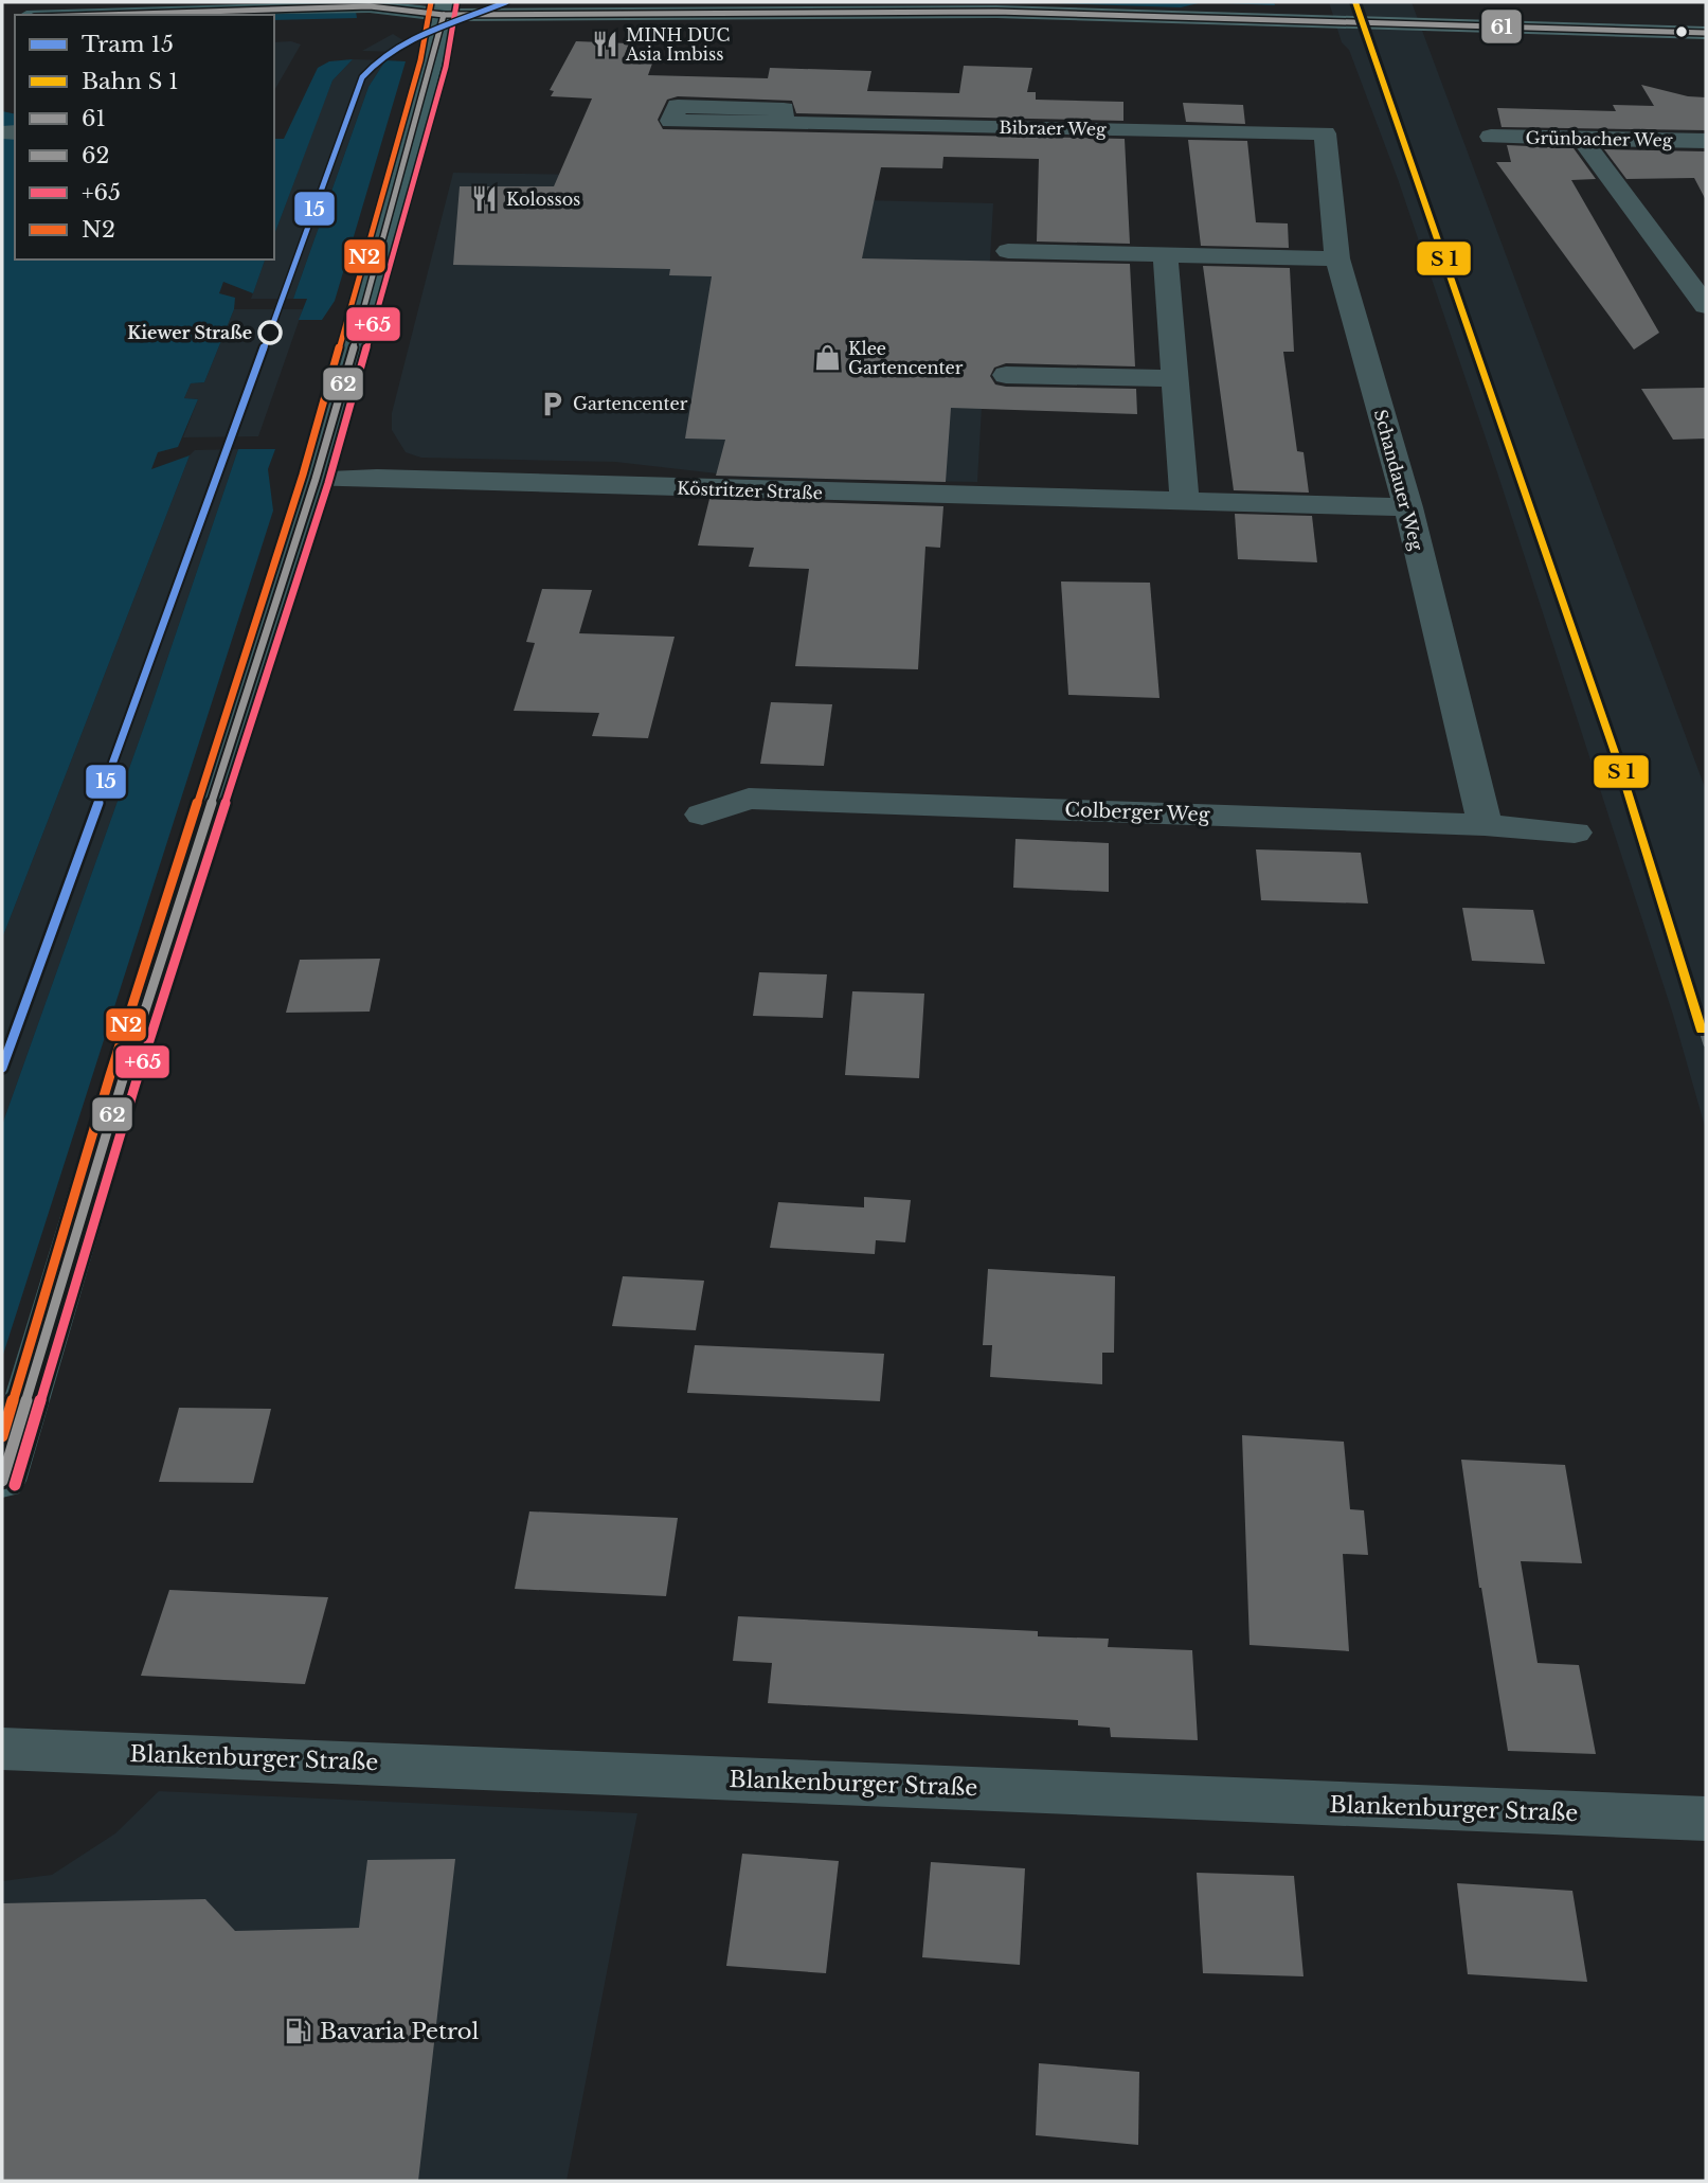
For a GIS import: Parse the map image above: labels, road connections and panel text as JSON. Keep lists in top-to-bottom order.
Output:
{
  "streets": {
    "street": [
      "Bibraer Weg",
      "Grünbacher Weg",
      "Schandauer Weg",
      "Köstritzer Straße",
      "Colberger Weg",
      "Blankenburger Straße"
    ]
  },
  "crossings": [
    ["Bibraer Weg", "Schandauer Weg"],
    ["Schandauer Weg", "Köstritzer Straße"],
    ["Schandauer Weg", "Colberger Weg"]
  ],
  "places": {
    "restaurant": ["MINH DUC Asia Imbiss", "Kolossos"],
    "other": ["Kiewer Straße"],
    "shop": ["Klee Gartencenter"],
    "parking": ["Gartencenter"],
    "fuel station": ["Bavaria Petrol"]
  },
  "lines": [
    "tram line 15",
    "transit line N2",
    "transit line +65",
    "transit line 62",
    "transit line 61"
  ],
  "legend": [
    "Tram 15",
    "Bahn S 1",
    "61",
    "62",
    "+65",
    "N2"
  ]
}
